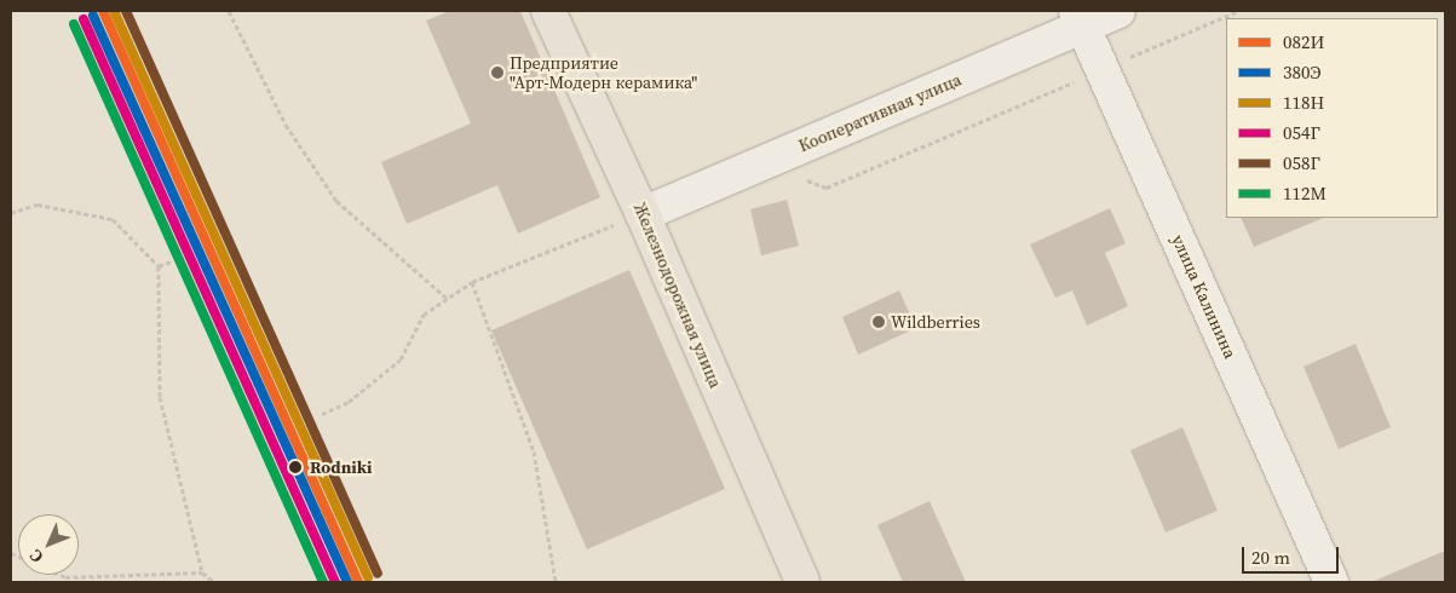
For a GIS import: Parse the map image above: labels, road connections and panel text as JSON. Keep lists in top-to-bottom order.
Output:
{
  "streets": {
    "main road": ["Железнодорожная улица"],
    "street": ["Кооперативная улица", "улица Калинина"]
  },
  "crossings": [
    ["Кооперативная улица", "Железнодорожная улица"],
    ["Кооперативная улица", "улица Калинина"]
  ],
  "places": ["Предприятие \"Арт-Модерн керамика\"", "Wildberries", "Rodniki"],
  "lines": [
    "transit line 082И",
    "transit line 118Н",
    "transit line 058Г",
    "transit line 380Э",
    "transit line 054Г",
    "transit line 112М"
  ],
  "legend": [
    "082И",
    "380Э",
    "118Н",
    "054Г",
    "058Г",
    "112М"
  ],
  "scale_bar": "20 m",
  "north": "bottom left"
}
